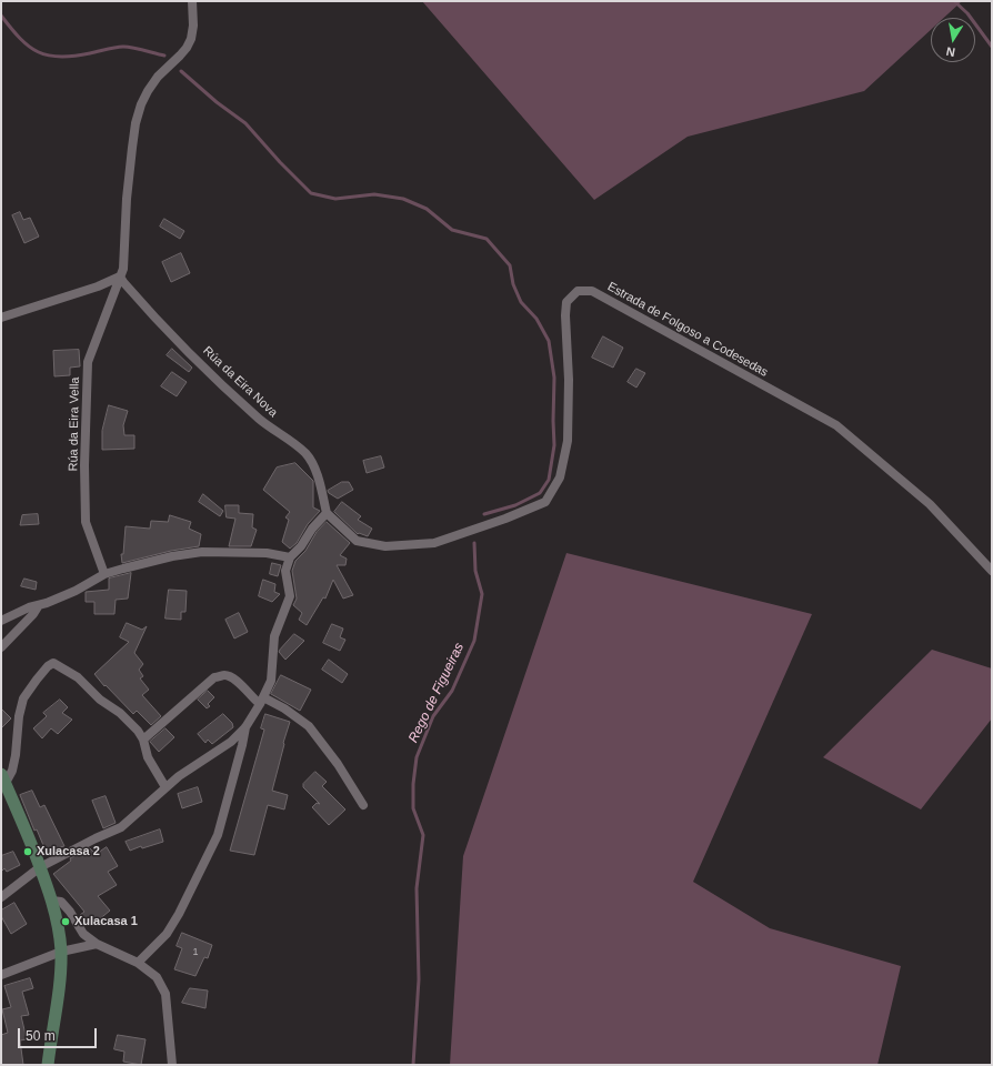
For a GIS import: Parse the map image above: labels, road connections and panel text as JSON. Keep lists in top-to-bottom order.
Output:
{
  "streets": {
    "street": ["Estrada de Folgoso a Codesedas", "Rúa da Eira Nova", "Rúa da Eira Vella"]
  },
  "crossings": [
    ["Estrada de Folgoso a Codesedas", "Rúa da Eira Nova"],
    ["Rúa da Eira Nova", "Rúa da Eira Vella"]
  ],
  "water": ["Rego de Figueiras"],
  "places": ["Xulacasa 2", "Xulacasa 1"],
  "house_numbers": ["1"],
  "scale_bar": "50 m",
  "north": "bottom"
}
